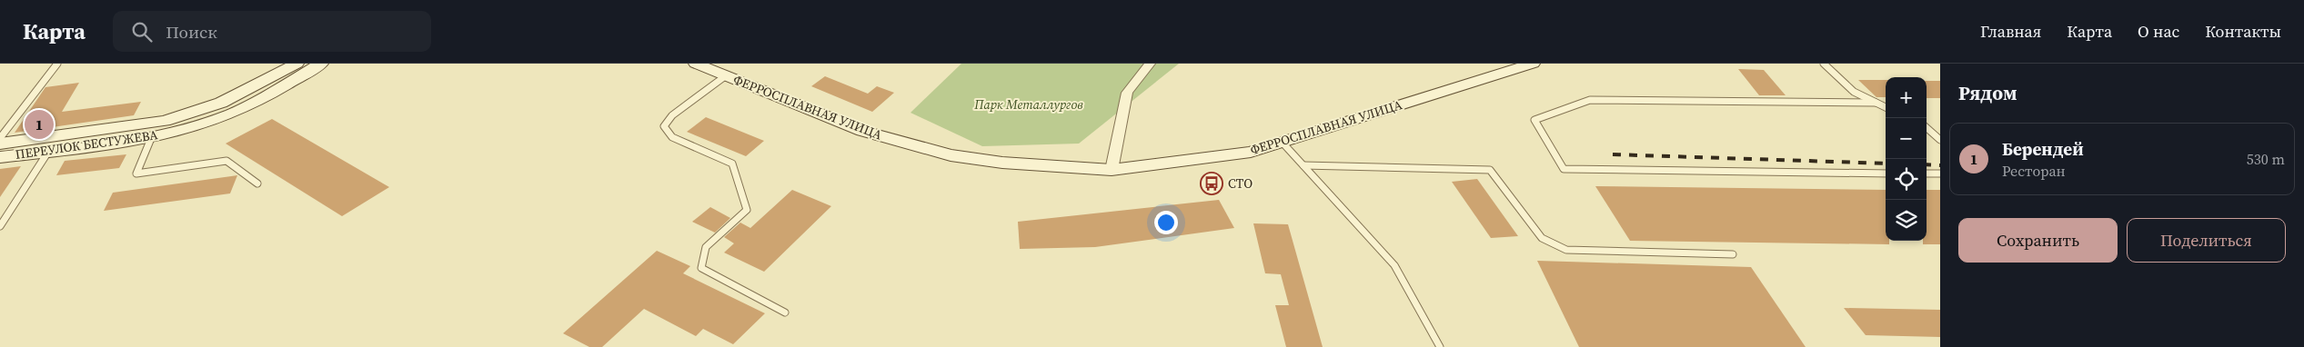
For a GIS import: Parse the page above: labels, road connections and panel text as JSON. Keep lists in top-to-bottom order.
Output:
{
  "streets": {
    "main road": ["ФЕРРОСПЛАВНАЯ УЛИЦА", "ПЕРЕУЛОК БЕСТУЖЕВА"]
  },
  "parks": ["Парк Металлургов"],
  "places": {
    "bus stop": ["СТО"]
  },
  "page": {
    "header": "Карта",
    "search": "Поиск",
    "nav": [
      "Главная",
      "Карта",
      "О нас",
      "Контакты"
    ],
    "heading": "Рядом",
    "map_buttons": ["+", "−"],
    "pins": "1",
    "list": [
      {
        "mark": "1",
        "name": "Берендей",
        "note": "Ресторан",
        "value": "530 m"
      }
    ],
    "buttons": ["Сохранить", "Поделиться"]
  }
}
